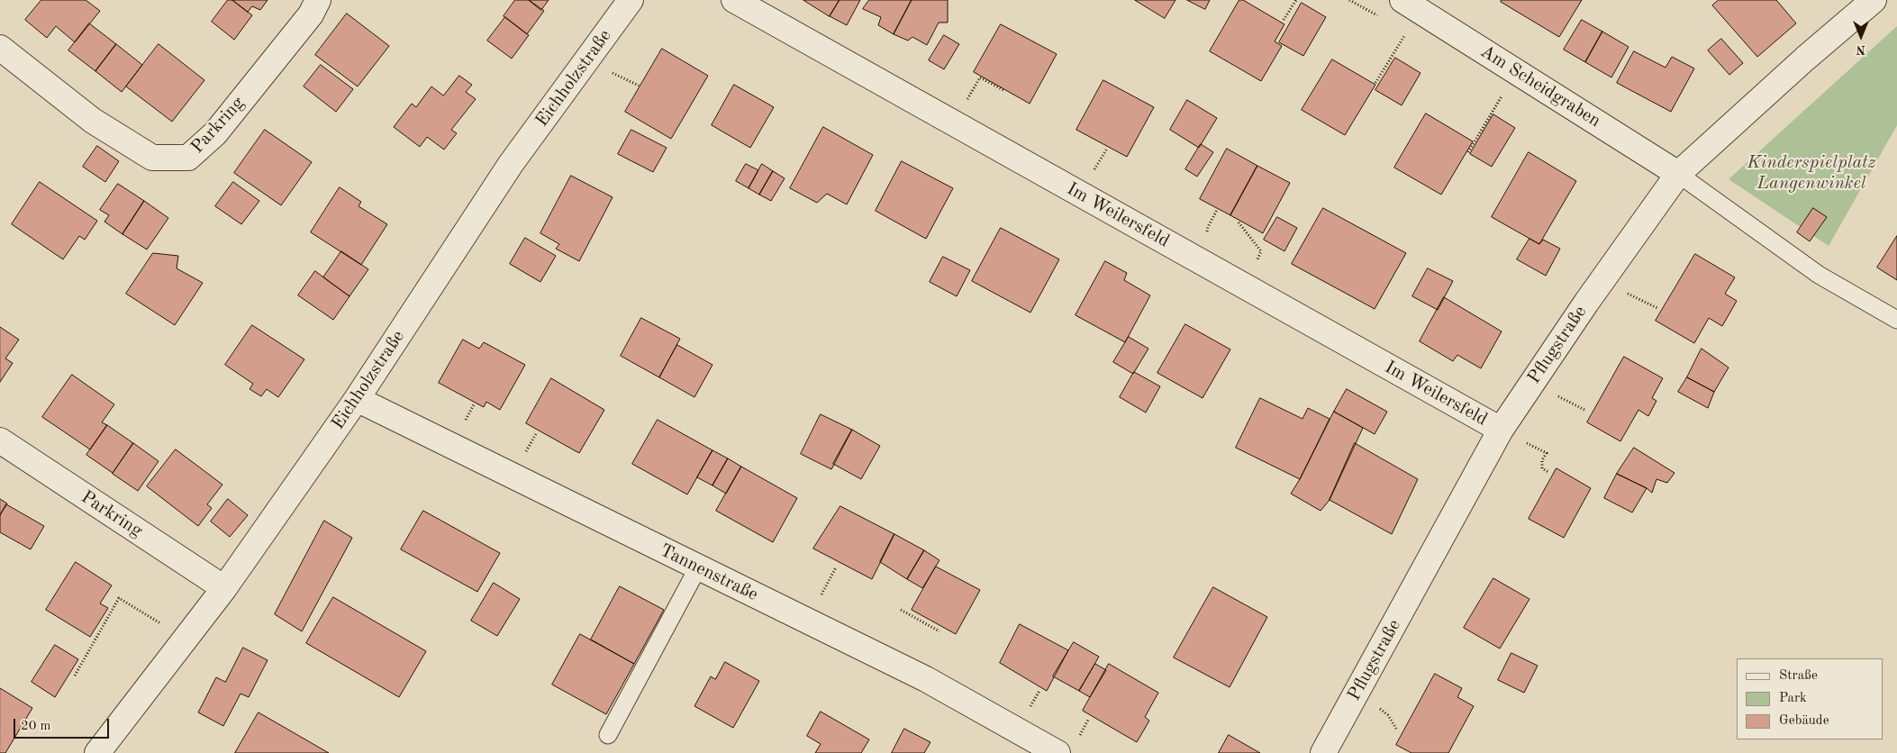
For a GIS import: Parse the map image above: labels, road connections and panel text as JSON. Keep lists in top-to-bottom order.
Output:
{
  "streets": {
    "street": [
      "Eichholzstraße",
      "Am Scheidgraben",
      "Parkring",
      "Im Weilersfeld",
      "Pflugstraße",
      "Tannenstraße"
    ]
  },
  "crossings": [
    ["Eichholzstraße", "Parkring"],
    ["Eichholzstraße", "Tannenstraße"],
    ["Am Scheidgraben", "Pflugstraße"],
    ["Im Weilersfeld", "Pflugstraße"]
  ],
  "parks": ["Kinderspielplatz Langenwinkel"],
  "legend": ["Straße", "Park", "Gebäude"],
  "scale_bar": "20 m",
  "north": "bottom"
}
